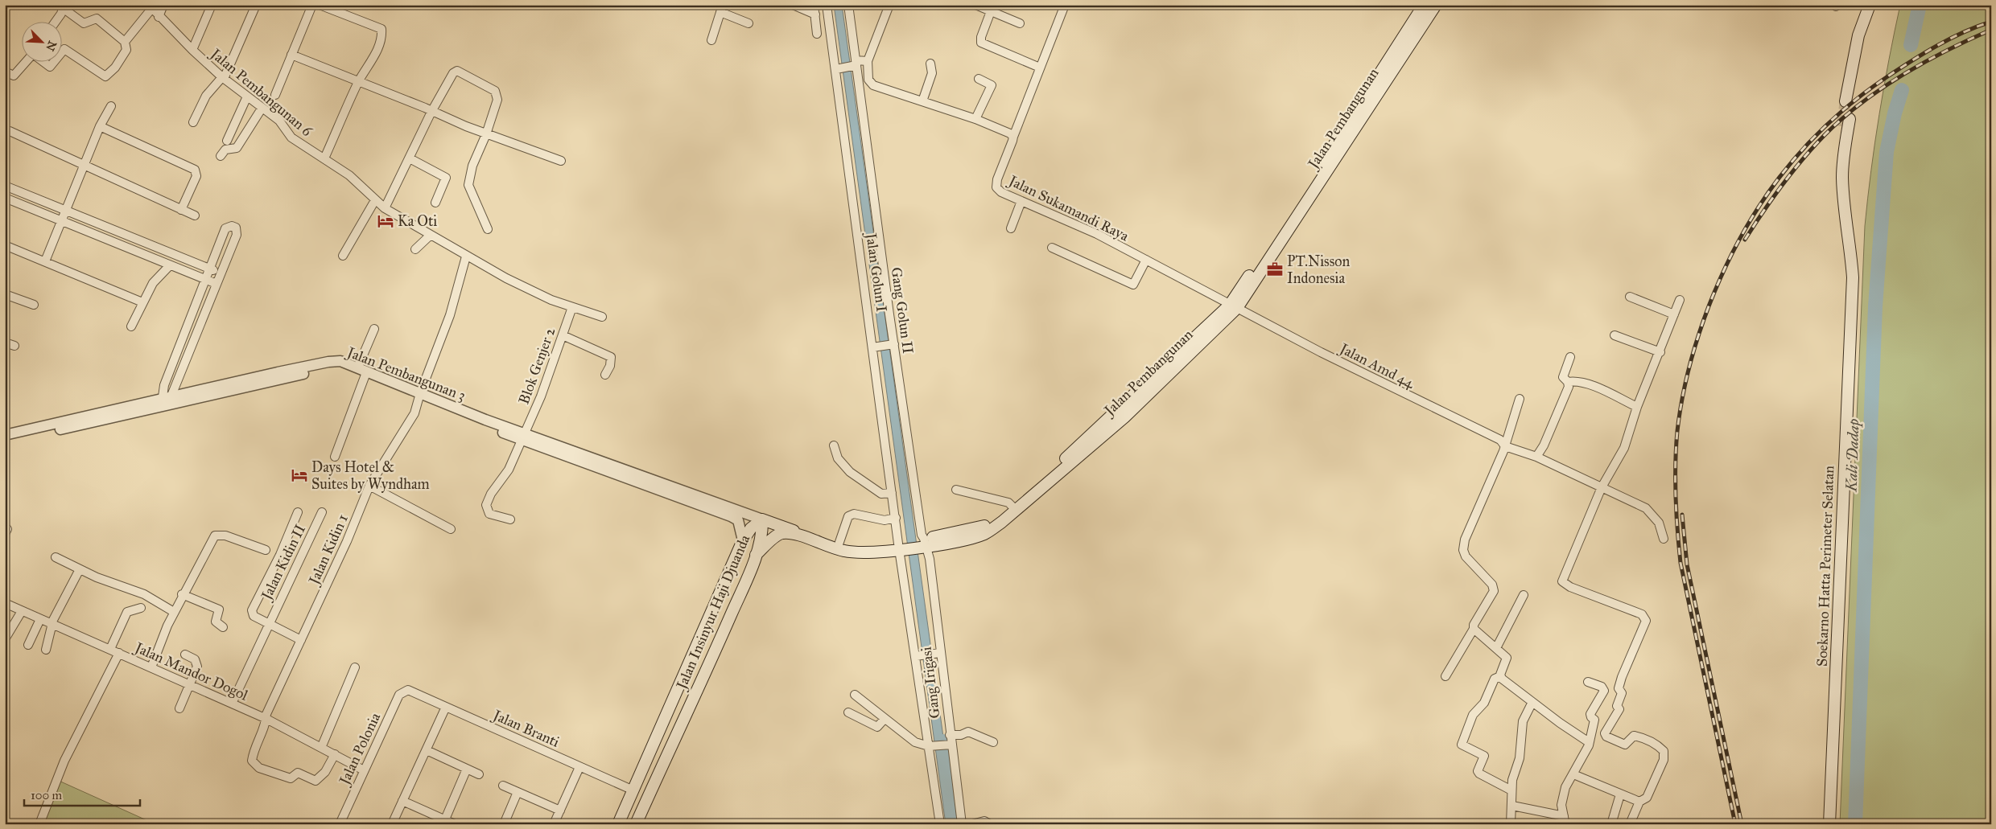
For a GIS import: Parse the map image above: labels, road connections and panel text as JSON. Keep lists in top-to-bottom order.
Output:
{
  "streets": {
    "main road": ["Jalan Pembangunan", "Soekarno Hatta Perimeter Selatan", "Jalan Insinyur Haji Djuanda"],
    "street": [
      "Jalan Pembangunan 6",
      "Jalan Sukamandi Raya",
      "Jalan Golun I",
      "Gang Golun II",
      "Blok Genjer 2",
      "Jalan Amd 44",
      "Jalan Pembangunan 3",
      "Jalan Kidin 1",
      "Jalan Kidin II",
      "Jalan Mandor Dogol",
      "Gang Irigasi",
      "Jalan Branti",
      "Jalan Polonia"
    ]
  },
  "crossings": [
    ["Jalan Pembangunan 6", "Blok Genjer 2"],
    ["Jalan Pembangunan 6", "Jalan Kidin 1"],
    ["Jalan Pembangunan", "Jalan Sukamandi Raya"],
    ["Jalan Pembangunan", "Jalan Golun I"],
    ["Jalan Pembangunan", "Gang Golun II"],
    ["Jalan Pembangunan", "Jalan Amd 44"],
    ["Jalan Pembangunan", "Jalan Pembangunan 3"],
    ["Jalan Pembangunan", "Jalan Insinyur Haji Djuanda"],
    ["Jalan Pembangunan", "Gang Irigasi"],
    ["Jalan Sukamandi Raya", "Jalan Amd 44"],
    ["Gang Golun II", "Gang Irigasi"],
    ["Blok Genjer 2", "Jalan Pembangunan 3"],
    ["Jalan Pembangunan 3", "Jalan Kidin 1"],
    ["Jalan Pembangunan 3", "Jalan Insinyur Haji Djuanda"],
    ["Jalan Kidin 1", "Jalan Mandor Dogol"],
    ["Jalan Kidin II", "Jalan Mandor Dogol"],
    ["Jalan Insinyur Haji Djuanda", "Jalan Branti"],
    ["Jalan Mandor Dogol", "Jalan Polonia"],
    ["Jalan Branti", "Jalan Polonia"]
  ],
  "water": ["Kali Dadap"],
  "places": {
    "hotel": ["Ka Oti", "Days Hotel & Suites by Wyndham"],
    "office": ["PT.Nisson Indonesia"]
  },
  "scale_bar": "100 m",
  "north": "bottom right"
}
